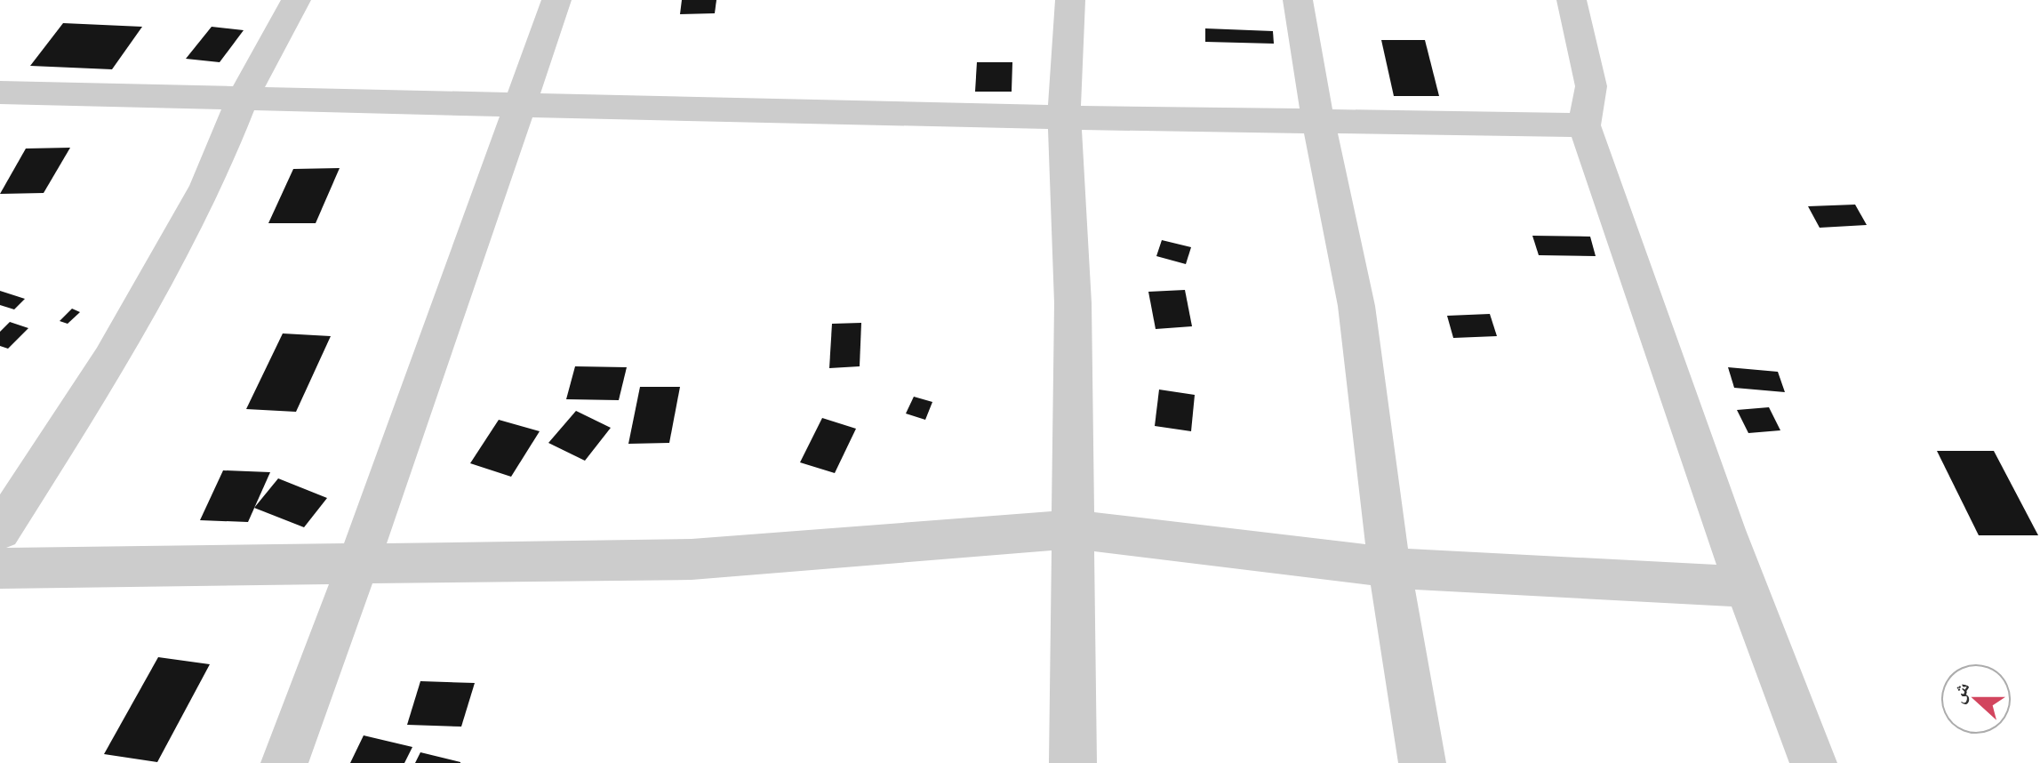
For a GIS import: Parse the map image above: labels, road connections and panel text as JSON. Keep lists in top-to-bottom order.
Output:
{
  "north": "left"
}
